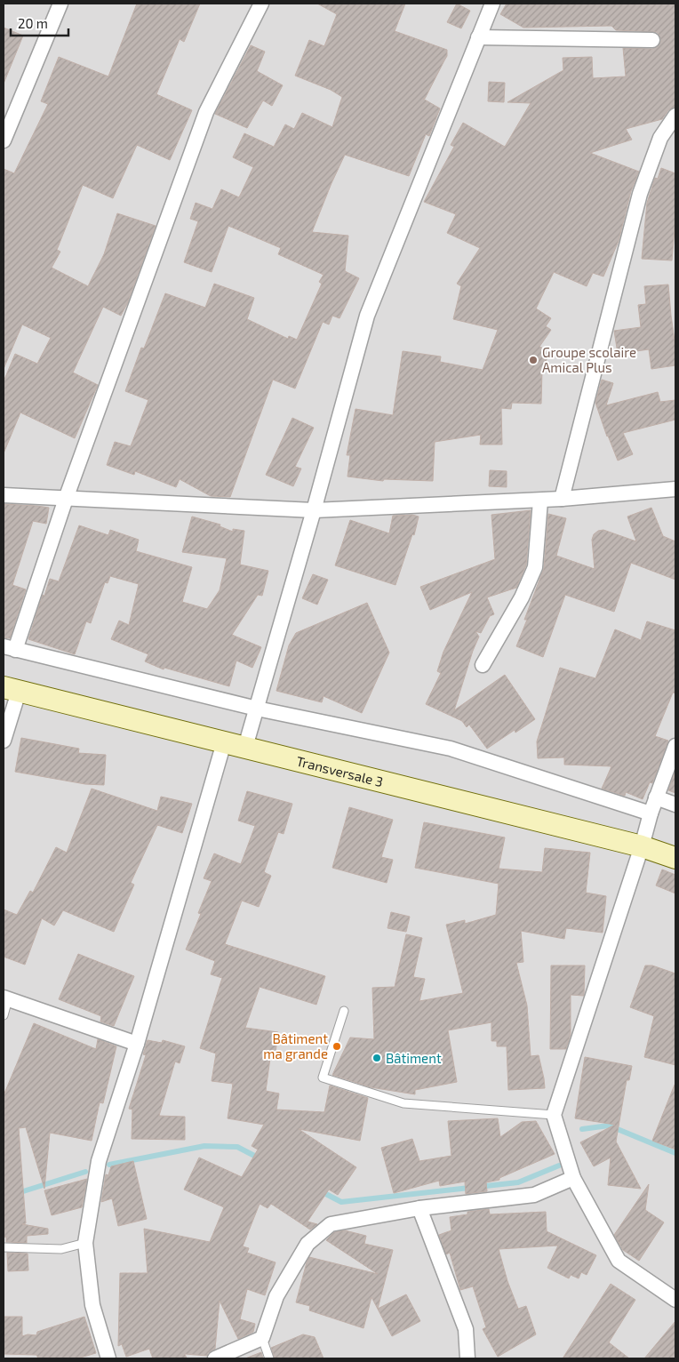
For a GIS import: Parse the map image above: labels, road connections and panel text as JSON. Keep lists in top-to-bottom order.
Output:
{
  "streets": {
    "main road": ["Transversale 3"]
  },
  "places": ["Groupe scolaire Amical Plus", "Bâtiment ma grande", "Bâtiment"],
  "scale_bar": "20 m"
}
